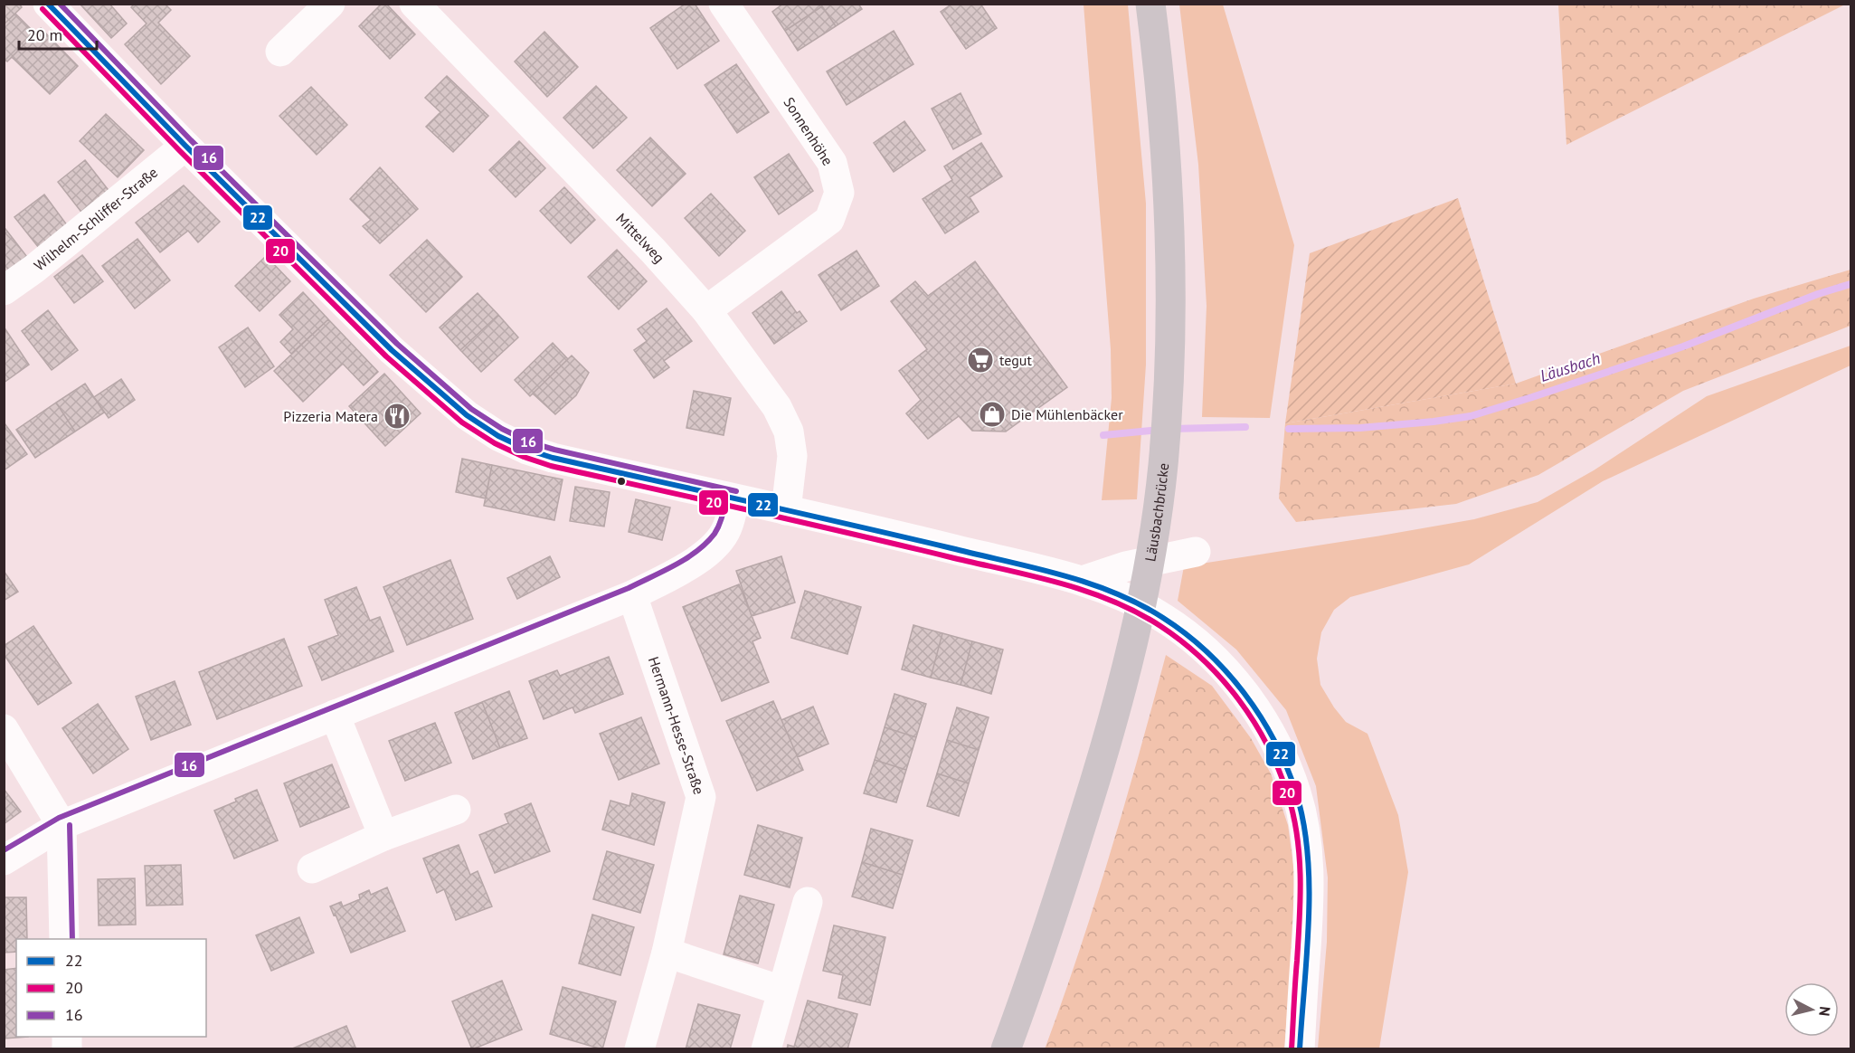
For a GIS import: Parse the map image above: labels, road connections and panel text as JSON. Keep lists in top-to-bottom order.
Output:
{
  "streets": {
    "main road": ["Läusbachbrücke"],
    "street": [
      "Sonnenhöhe",
      "Wilhelm-Schliffer-Straße",
      "Mittelweg",
      "Hermann-Hesse-Straße"
    ]
  },
  "crossings": [
    ["Sonnenhöhe", "Mittelweg"]
  ],
  "water": ["Läusbach"],
  "places": {
    "supermarket": ["tegut"],
    "shop": ["Die Mühlenbäcker"],
    "restaurant": ["Pizzeria Matera"]
  },
  "lines": ["transit line 22", "transit line 16", "transit line 20"],
  "legend": ["22", "20", "16"],
  "scale_bar": "20 m",
  "north": "right"
}
